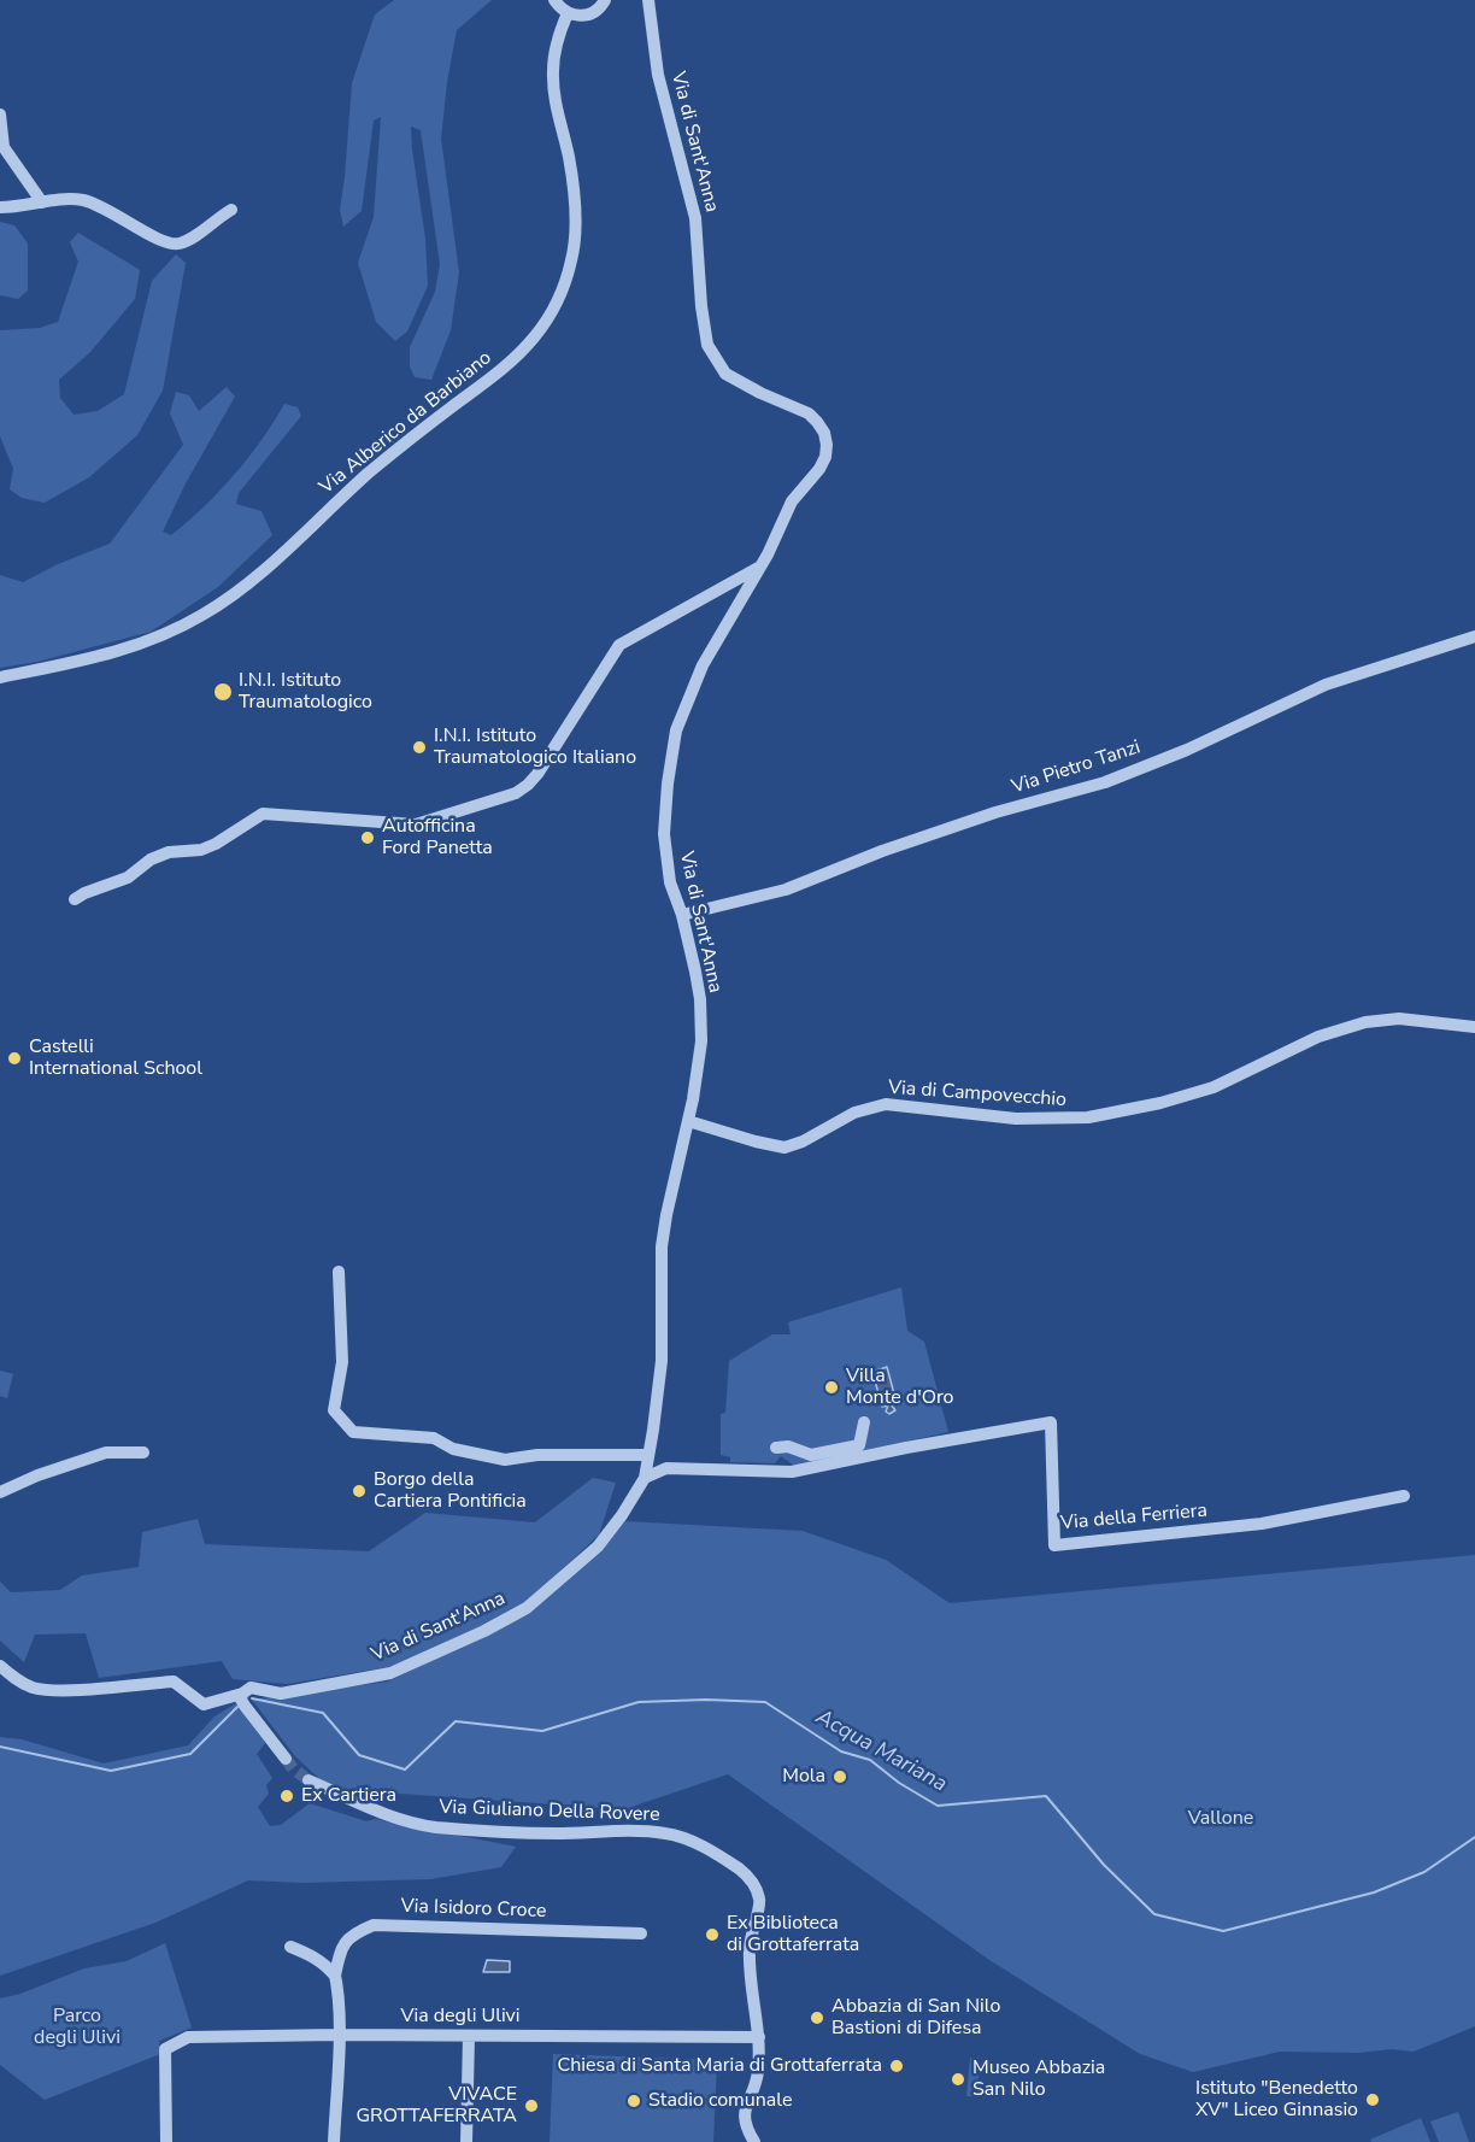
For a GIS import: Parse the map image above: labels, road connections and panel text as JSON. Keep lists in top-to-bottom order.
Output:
{
  "streets": {
    "street": [
      "Via di Sant'Anna",
      "Via Alberico da Barbiano",
      "Via Pietro Tanzi",
      "Via di Campovecchio",
      "Via della Ferriera",
      "Via Giuliano Della Rovere",
      "Via Isidoro Croce",
      "Via degli Ulivi"
    ]
  },
  "crossings": [
    ["Via di Sant'Anna", "Via Pietro Tanzi"],
    ["Via di Sant'Anna", "Via di Campovecchio"],
    ["Via di Sant'Anna", "Via della Ferriera"],
    ["Via Giuliano Della Rovere", "Via degli Ulivi"]
  ],
  "water": ["Acqua Mariana"],
  "parks": ["Vallone", "Parco degli Ulivi"],
  "places": [
    "I.N.I. Istituto Traumatologico",
    "I.N.I. Istituto Traumatologico Italiano",
    "Autofficina Ford Panetta",
    "Castelli International School",
    "Villa Monte d'Oro",
    "Borgo della Cartiera Pontificia",
    "Mola",
    "Ex Cartiera",
    "Ex Biblioteca di Grottaferrata",
    "Abbazia di San Nilo Bastioni di Difesa",
    "Chiesa di Santa Maria di Grottaferrata",
    "Museo Abbazia San Nilo",
    "Istituto \"Benedetto XV\" Liceo Ginnasio",
    "Stadio comunale",
    "VIVACE GROTTAFERRATA"
  ]
}
